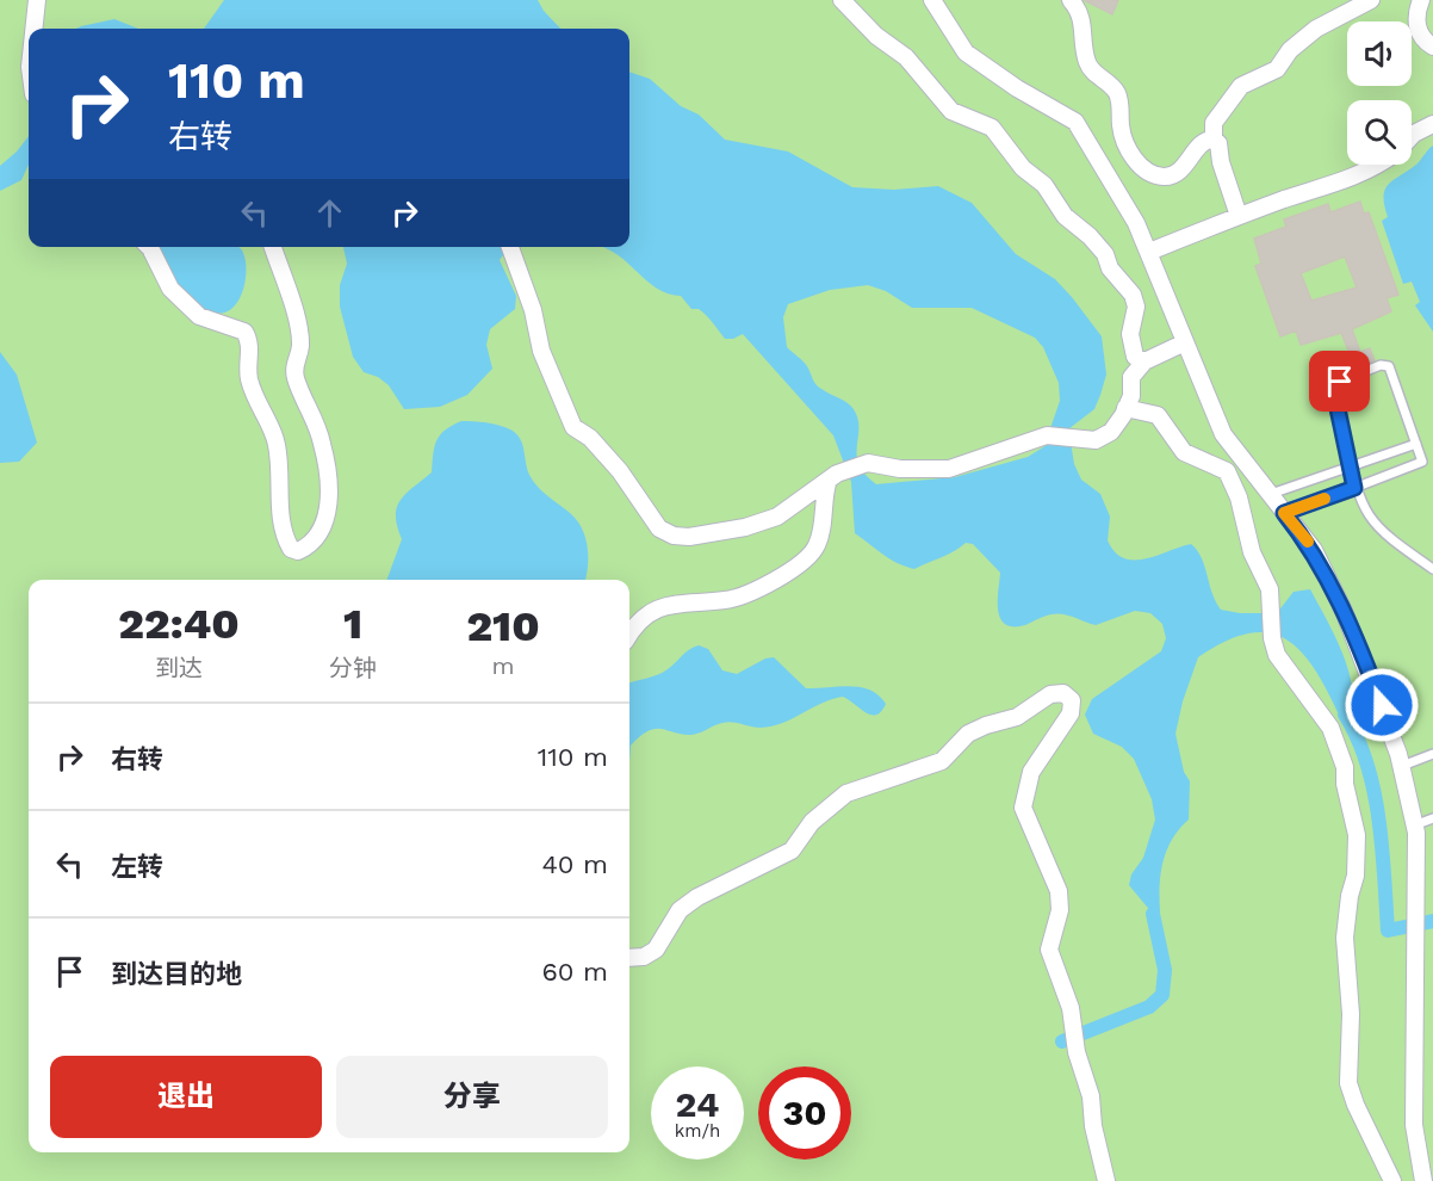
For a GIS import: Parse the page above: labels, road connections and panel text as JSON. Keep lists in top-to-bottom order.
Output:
{
  "page": {
    "turn": ["110 m", "右转"],
    "eta": [
      "22:40",
      "到达",
      "1",
      "分钟",
      "210",
      "m"
    ],
    "list": [
      {
        "name": "右转",
        "value": "110 m"
      },
      {
        "name": "左转",
        "value": "40 m"
      },
      {
        "name": "到达目的地",
        "value": "60 m"
      }
    ],
    "buttons": ["退出", "分享"],
    "speed": "24 km/h",
    "limit": "30"
  }
}
